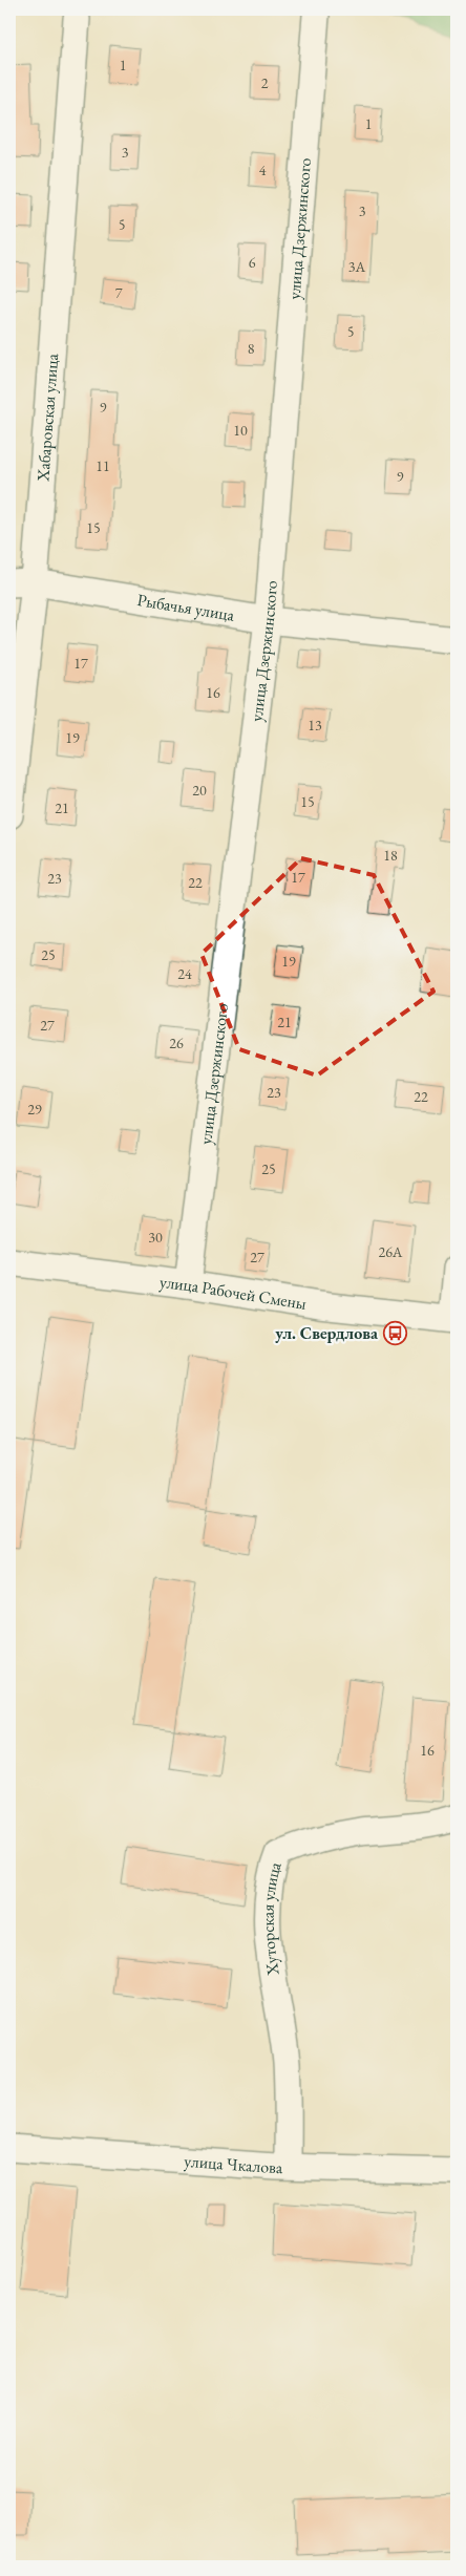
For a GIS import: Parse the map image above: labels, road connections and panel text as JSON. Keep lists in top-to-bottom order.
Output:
{
  "streets": {
    "street": [
      "улица Дзержинского",
      "Хабаровская улица",
      "Рыбачья улица",
      "улица Рабочей Смены",
      "Хуторская улица",
      "улица Чкалова"
    ]
  },
  "crossings": [
    ["улица Дзержинского", "Рыбачья улица"],
    ["улица Дзержинского", "улица Рабочей Смены"],
    ["Хабаровская улица", "Рыбачья улица"],
    ["Хуторская улица", "улица Чкалова"]
  ],
  "places": {
    "bus stop": ["ул. Свердлова"]
  },
  "house_numbers": [
    "1",
    "2",
    "1",
    "3",
    "4",
    "3",
    "5",
    "6",
    "3А",
    "7",
    "5",
    "8",
    "9",
    "10",
    "11",
    "9",
    "15",
    "17",
    "16",
    "13",
    "19",
    "20",
    "15",
    "21",
    "18",
    "17",
    "23",
    "22",
    "25",
    "19",
    "24",
    "21",
    "27",
    "26",
    "23",
    "22",
    "29",
    "25",
    "30",
    "26А",
    "27",
    "16"
  ]
}
